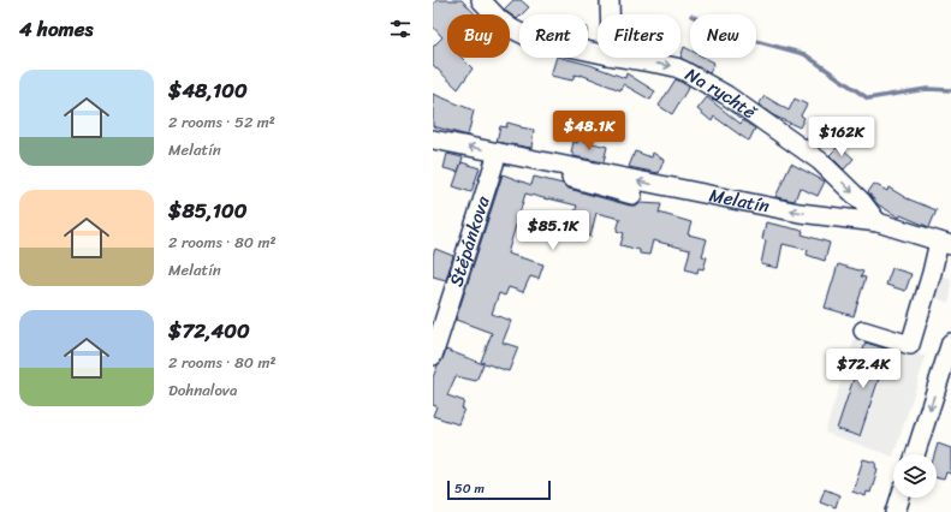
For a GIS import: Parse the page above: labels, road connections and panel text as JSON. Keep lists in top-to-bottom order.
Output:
{
  "streets": {
    "street": ["Na rychtě", "Melatín", "Štěpánkova"]
  },
  "crossings": [
    ["Na rychtě", "Melatín"],
    ["Melatín", "Štěpánkova"]
  ],
  "one_way": ["Na rychtě", "Melatín"],
  "scale_bar": "50 m",
  "page": {
    "heading": "4 homes",
    "chip": [
      "Buy",
      "Rent",
      "Filters",
      "New"
    ],
    "list": [
      {
        "name": "$48,100",
        "note": "2 rooms · 52 m² · Melatín"
      },
      {
        "name": "$85,100",
        "note": "2 rooms · 80 m² · Melatín"
      },
      {
        "name": "$72,400",
        "note": "2 rooms · 80 m² · Dohnalova"
      }
    ],
    "price": [
      "$48.1K",
      "$162K",
      "$85.1K",
      "$72.4K"
    ],
    "scale": "50 m"
  }
}
